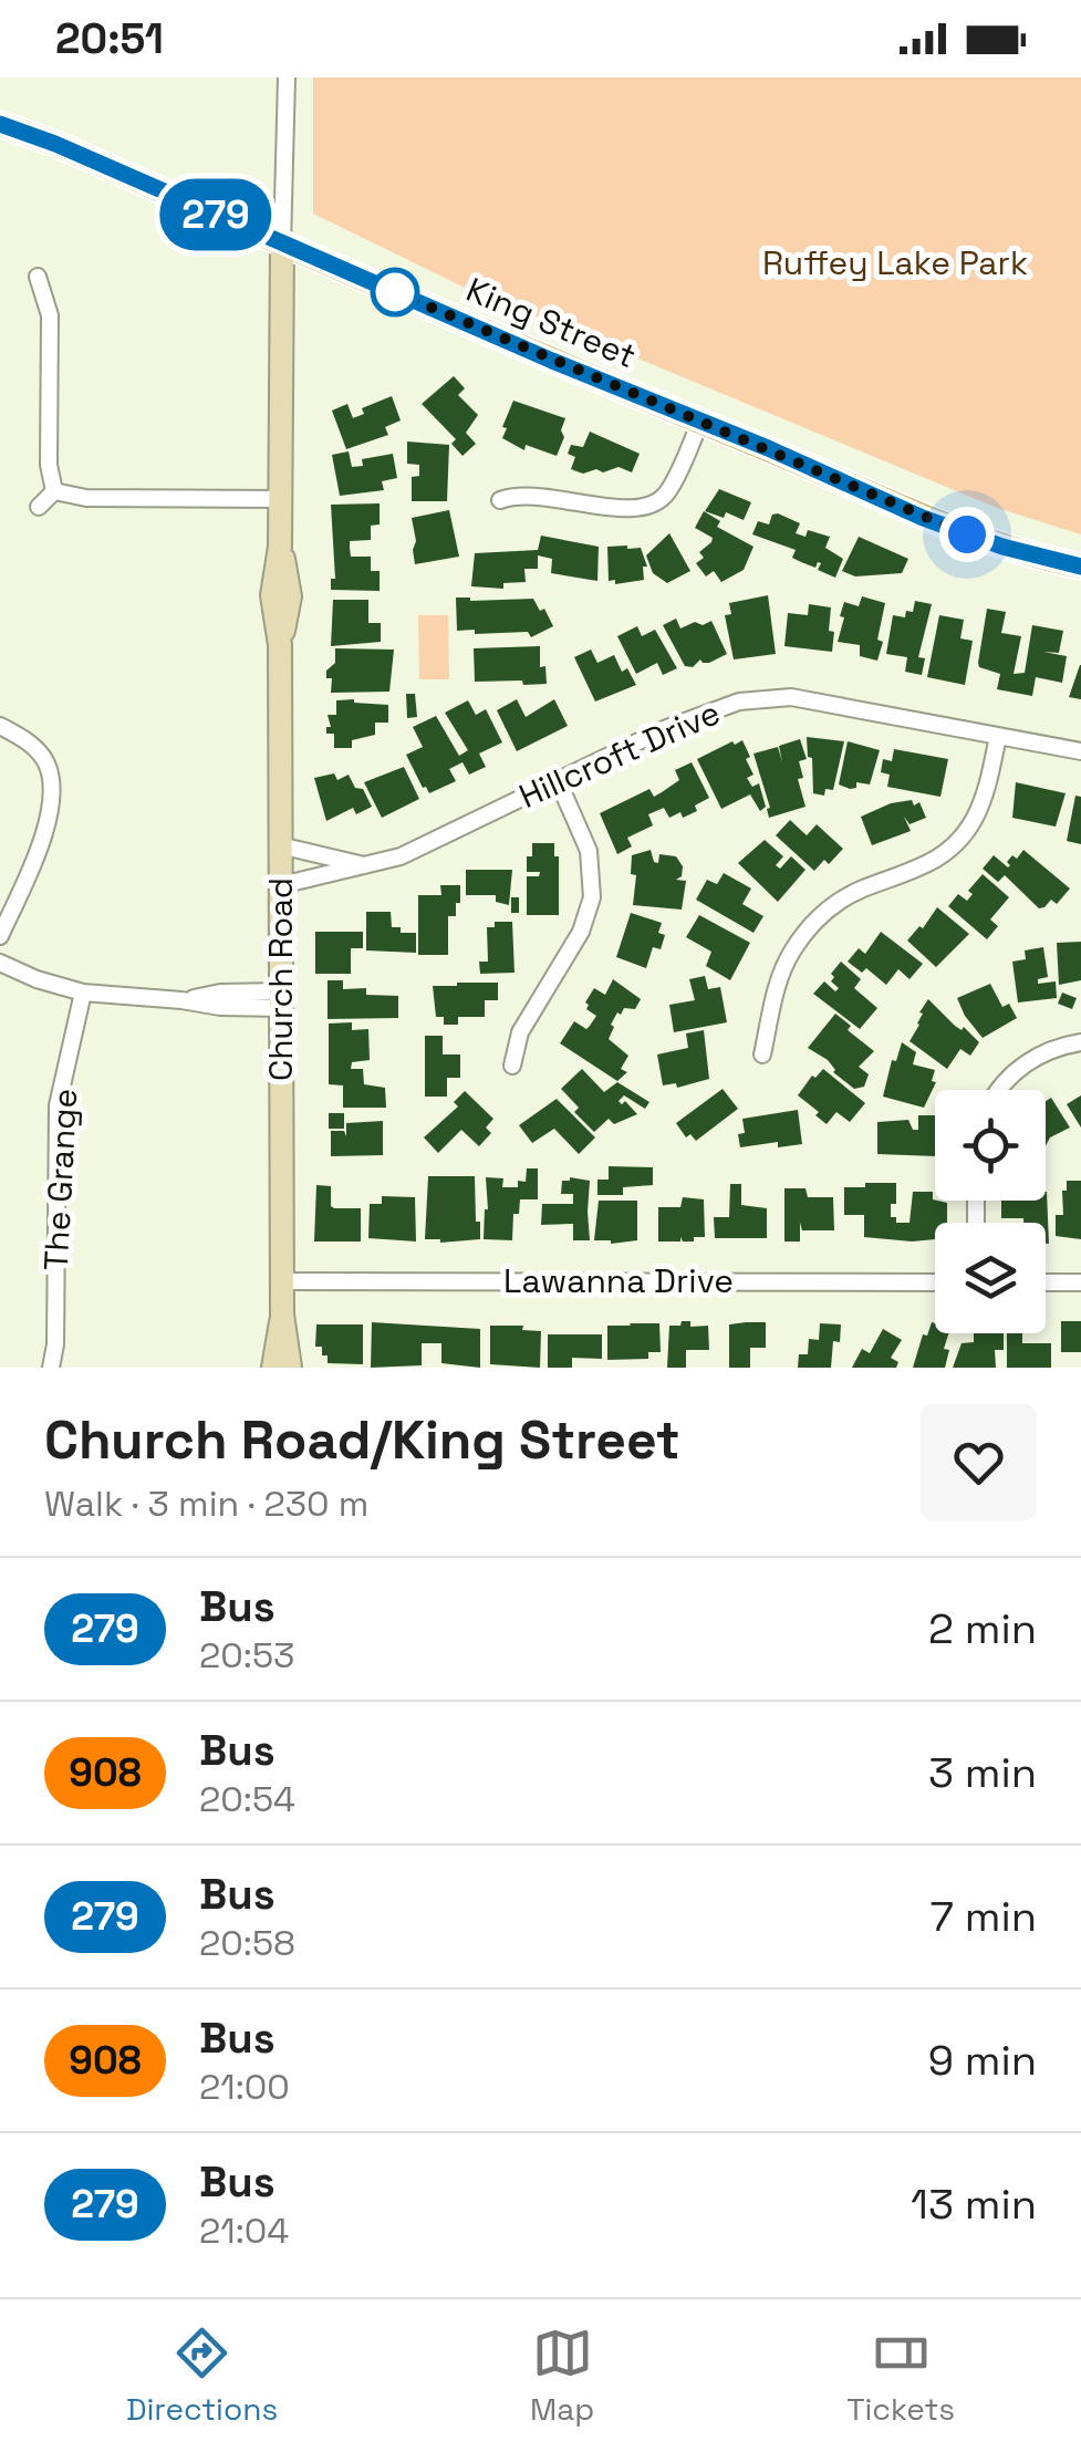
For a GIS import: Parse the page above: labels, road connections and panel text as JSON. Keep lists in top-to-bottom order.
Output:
{
  "streets": {
    "main road": ["King Street"],
    "street": [
      "Hillcroft Drive",
      "Church Road",
      "The Grange",
      "Lawanna Drive"
    ]
  },
  "crossings": [
    ["King Street", "Church Road"],
    ["Hillcroft Drive", "Church Road"],
    ["Church Road", "Lawanna Drive"]
  ],
  "parks": ["Ruffey Lake Park"],
  "lines": ["bus line 279"],
  "page": {
    "status": "20:51",
    "on_map": "279",
    "heading": ["Church Road/King Street", "Walk · 3 min · 230 m"],
    "list": [
      {
        "mark": "279",
        "name": "Bus",
        "note": "20:53",
        "value": "2 min"
      },
      {
        "mark": "908",
        "name": "Bus",
        "note": "20:54",
        "value": "3 min"
      },
      {
        "mark": "279",
        "name": "Bus",
        "note": "20:58",
        "value": "7 min"
      },
      {
        "mark": "908",
        "name": "Bus",
        "note": "21:00",
        "value": "9 min"
      },
      {
        "mark": "279",
        "name": "Bus",
        "note": "21:04",
        "value": "13 min"
      }
    ],
    "tabs": ["Directions", "Map", "Tickets"]
  }
}
